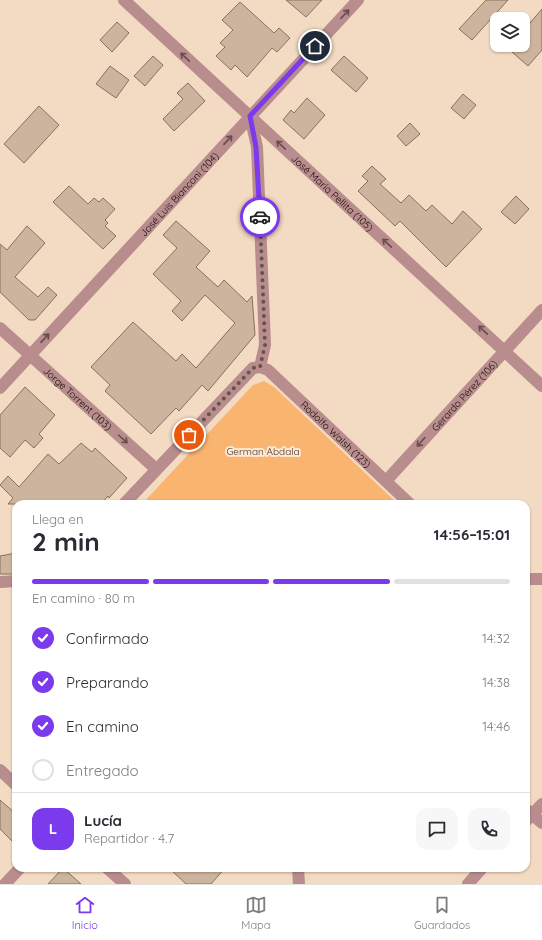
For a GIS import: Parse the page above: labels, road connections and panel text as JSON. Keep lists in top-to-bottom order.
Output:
{
  "streets": {
    "street": [
      "José Luis Bianconi (104)",
      "José María Pellita (105)",
      "Gerardo Pérez (106)",
      "Jorge Torrent (103)",
      "Rodolfo Walsh (123)"
    ]
  },
  "crossings": [
    ["José Luis Bianconi (104)", "José María Pellita (105)"],
    ["José Luis Bianconi (104)", "Jorge Torrent (103)"],
    ["José María Pellita (105)", "Gerardo Pérez (106)"],
    ["Gerardo Pérez (106)", "Rodolfo Walsh (123)"]
  ],
  "one_way": [
    "José Luis Bianconi (104)",
    "José María Pellita (105)",
    "Gerardo Pérez (106)",
    "Jorge Torrent (103)"
  ],
  "parks": ["German Abdala"],
  "page": {
    "heading": ["2 min", "Llega en", "14:56–15:01"],
    "panel": ["Lucía", "Repartidor · 4.7"],
    "bar": "En camino · 80 m",
    "list": [
      ["Confirmado", "14:32"],
      ["Preparando", "14:38"],
      ["En camino", "14:46"],
      "Entregado"
    ],
    "round": "L",
    "tabs": ["Inicio", "Mapa", "Guardados"]
  }
}
